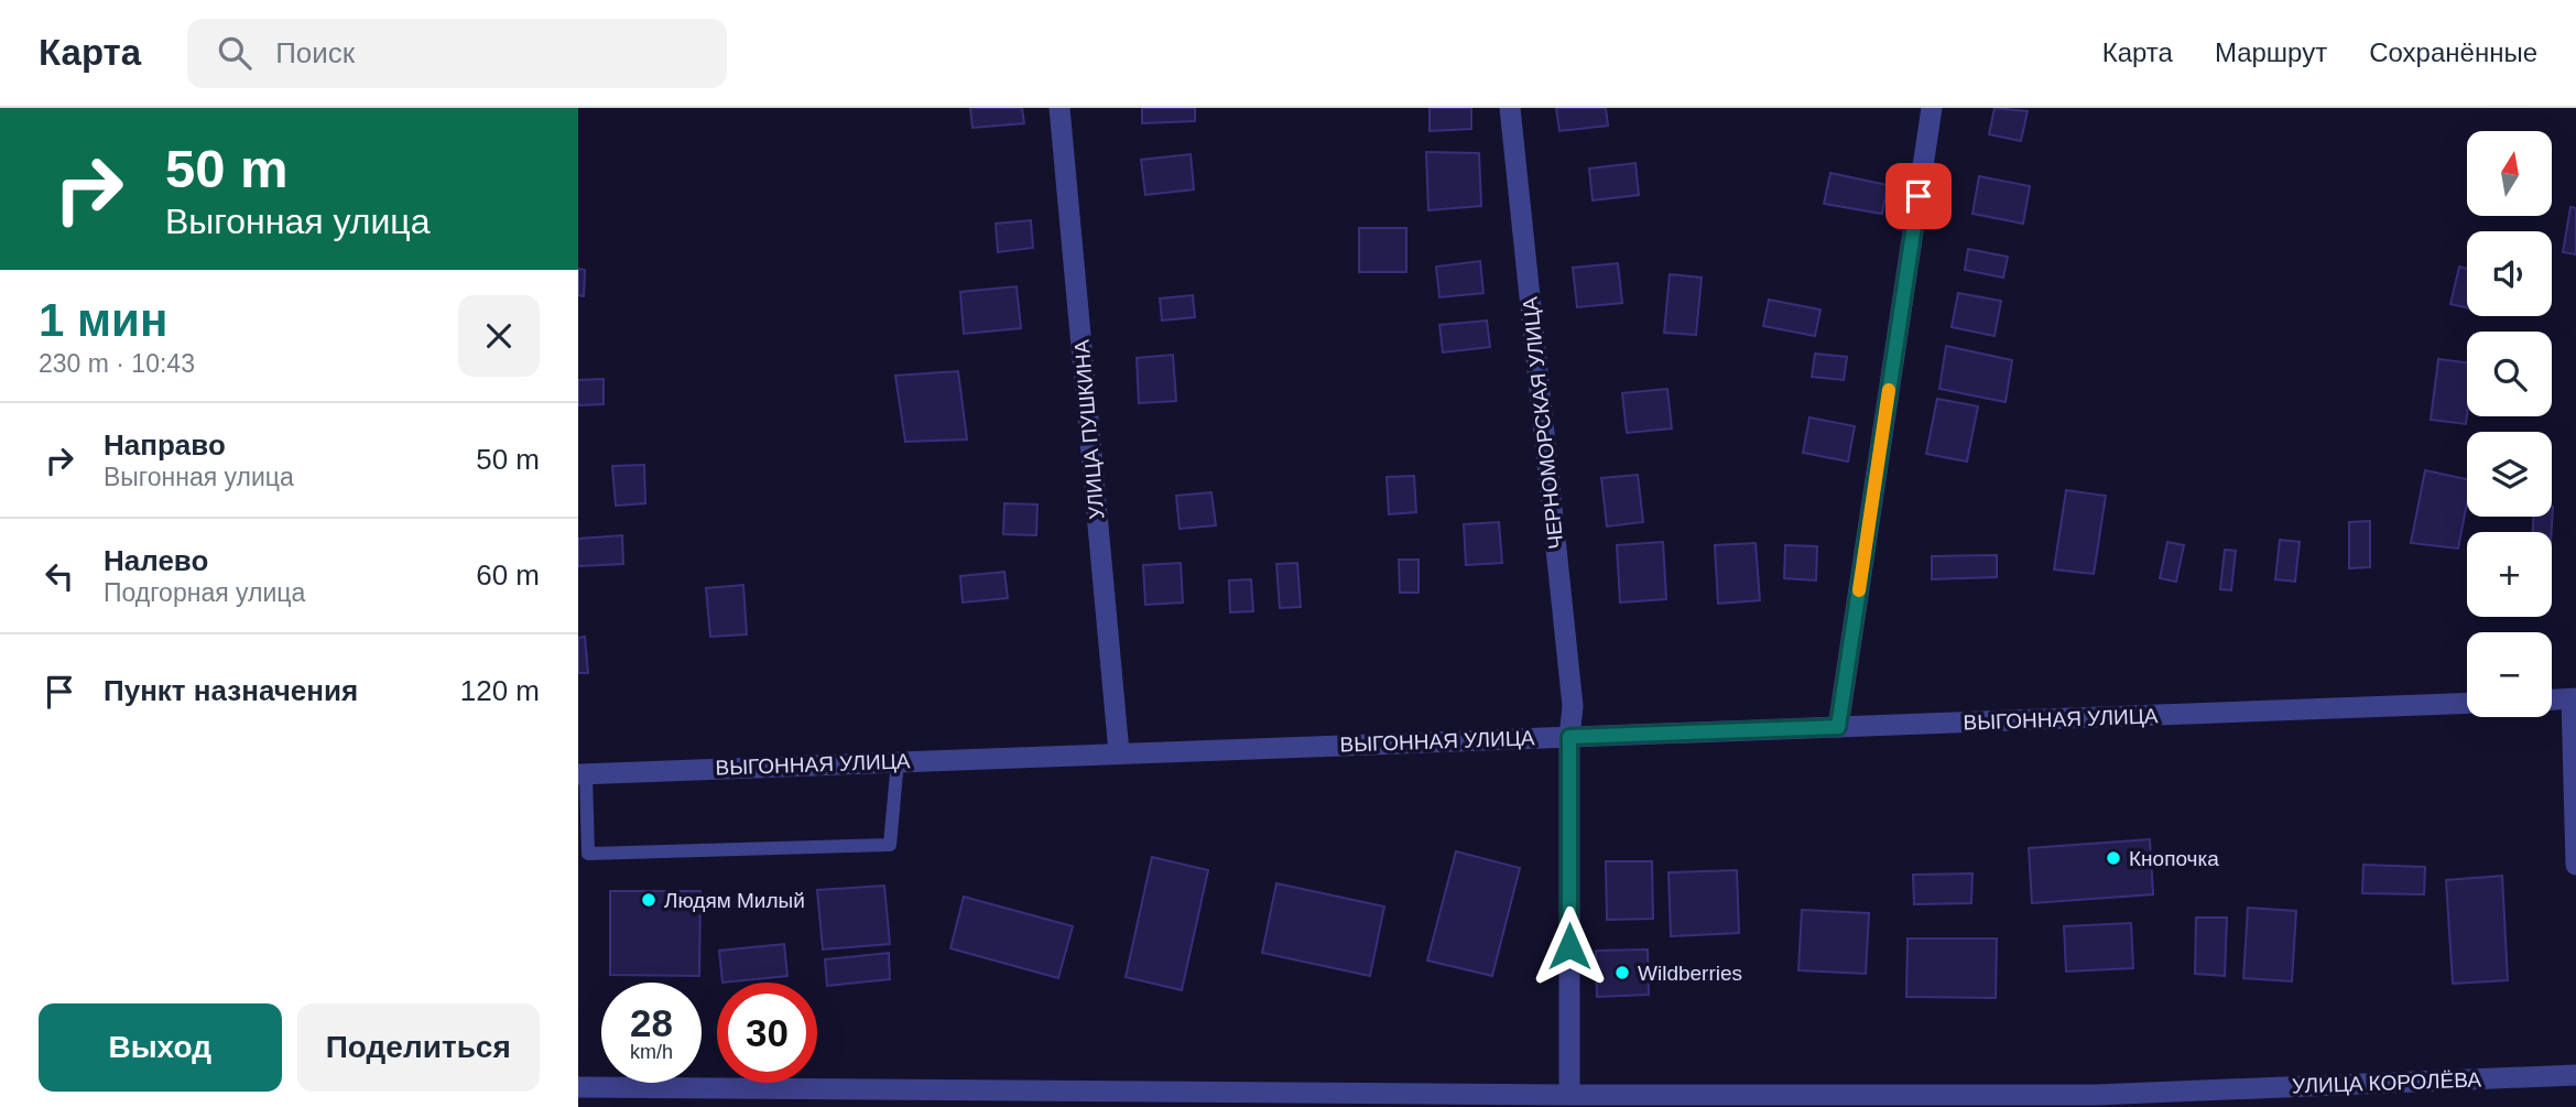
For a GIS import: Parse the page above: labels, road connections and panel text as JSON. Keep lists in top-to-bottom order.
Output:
{
  "streets": {
    "street": [
      "ЧЕРНОМОРСКАЯ УЛИЦА",
      "УЛИЦА ПУШКИНА",
      "ВЫГОННАЯ УЛИЦА",
      "УЛИЦА КОРОЛЁВА"
    ]
  },
  "crossings": [
    ["ЧЕРНОМОРСКАЯ УЛИЦА", "ВЫГОННАЯ УЛИЦА"],
    ["ЧЕРНОМОРСКАЯ УЛИЦА", "УЛИЦА КОРОЛЁВА"],
    ["УЛИЦА ПУШКИНА", "ВЫГОННАЯ УЛИЦА"]
  ],
  "places": ["Кнопочка", "Людям Милый", "Wildberries"],
  "north": "top",
  "page": {
    "header": "Карта",
    "search": "Поиск",
    "nav": ["Карта", "Маршрут", "Сохранённые"],
    "turn": ["50 m", "Выгонная улица"],
    "map_buttons": ["+", "−"],
    "heading": ["1 мин", "230 m · 10:43"],
    "list": [
      {
        "name": "Направо",
        "note": "Выгонная улица",
        "value": "50 m"
      },
      {
        "name": "Налево",
        "note": "Подгорная улица",
        "value": "60 m"
      },
      {
        "name": "Пункт назначения",
        "value": "120 m"
      }
    ],
    "speed": "28 km/h",
    "limit": "30",
    "buttons": ["Выход", "Поделиться"]
  }
}
